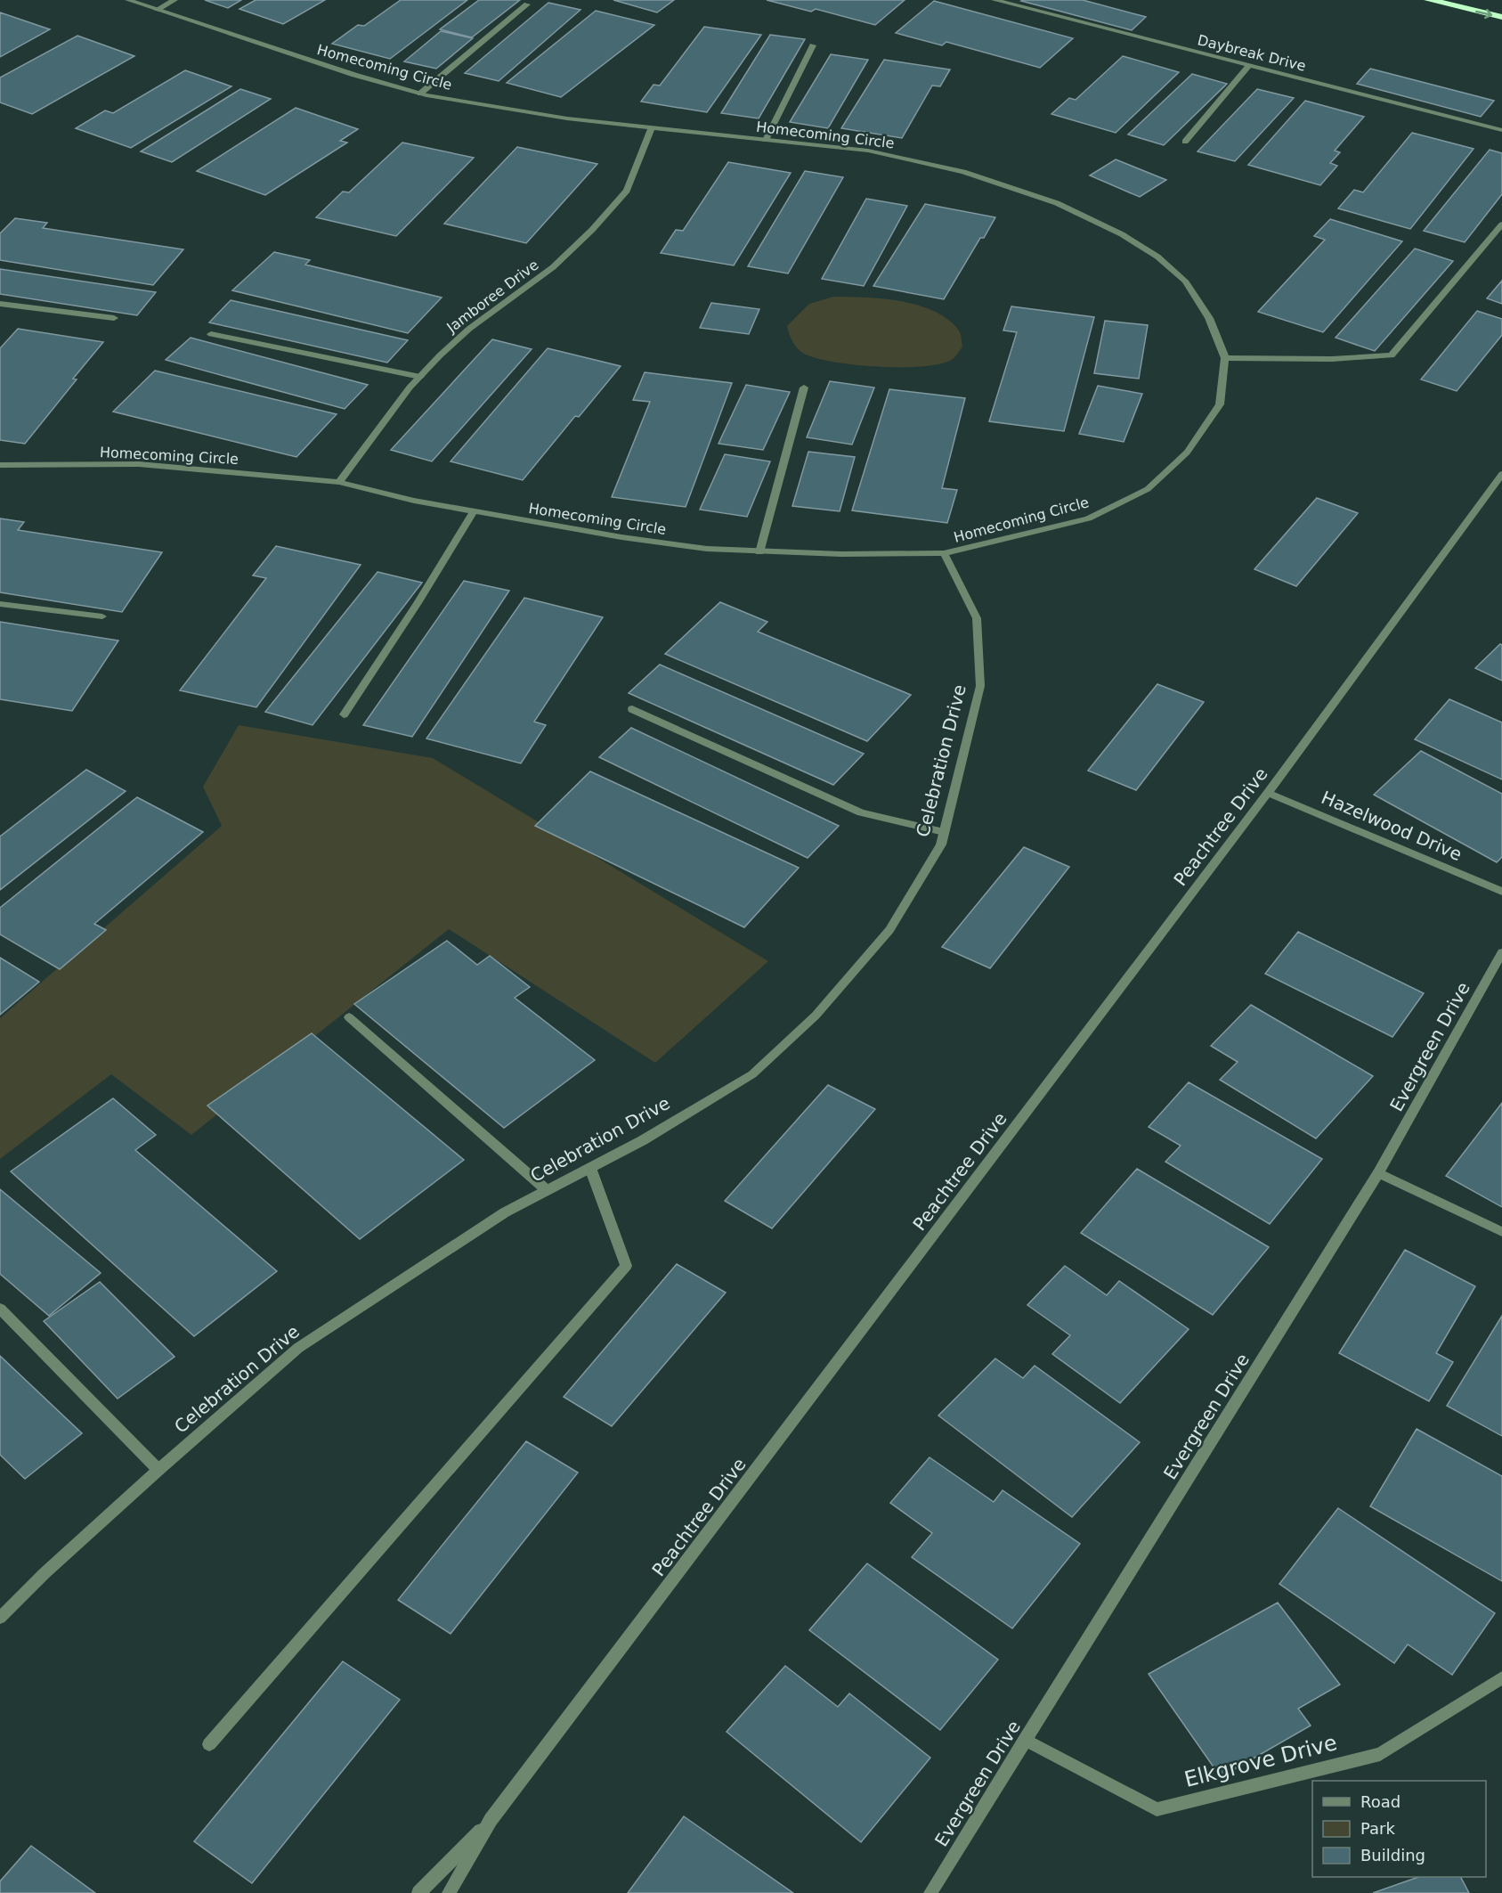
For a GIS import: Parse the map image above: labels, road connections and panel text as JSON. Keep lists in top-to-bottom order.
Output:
{
  "streets": {
    "street": [
      "Daybreak Drive",
      "Homecoming Circle",
      "Jamboree Drive",
      "Celebration Drive",
      "Hazelwood Drive",
      "Peachtree Drive",
      "Evergreen Drive",
      "Elkgrove Drive"
    ]
  },
  "crossings": [
    ["Homecoming Circle", "Jamboree Drive"],
    ["Homecoming Circle", "Celebration Drive"],
    ["Hazelwood Drive", "Peachtree Drive"],
    ["Evergreen Drive", "Elkgrove Drive"]
  ],
  "legend": ["Road", "Park", "Building"]
}
